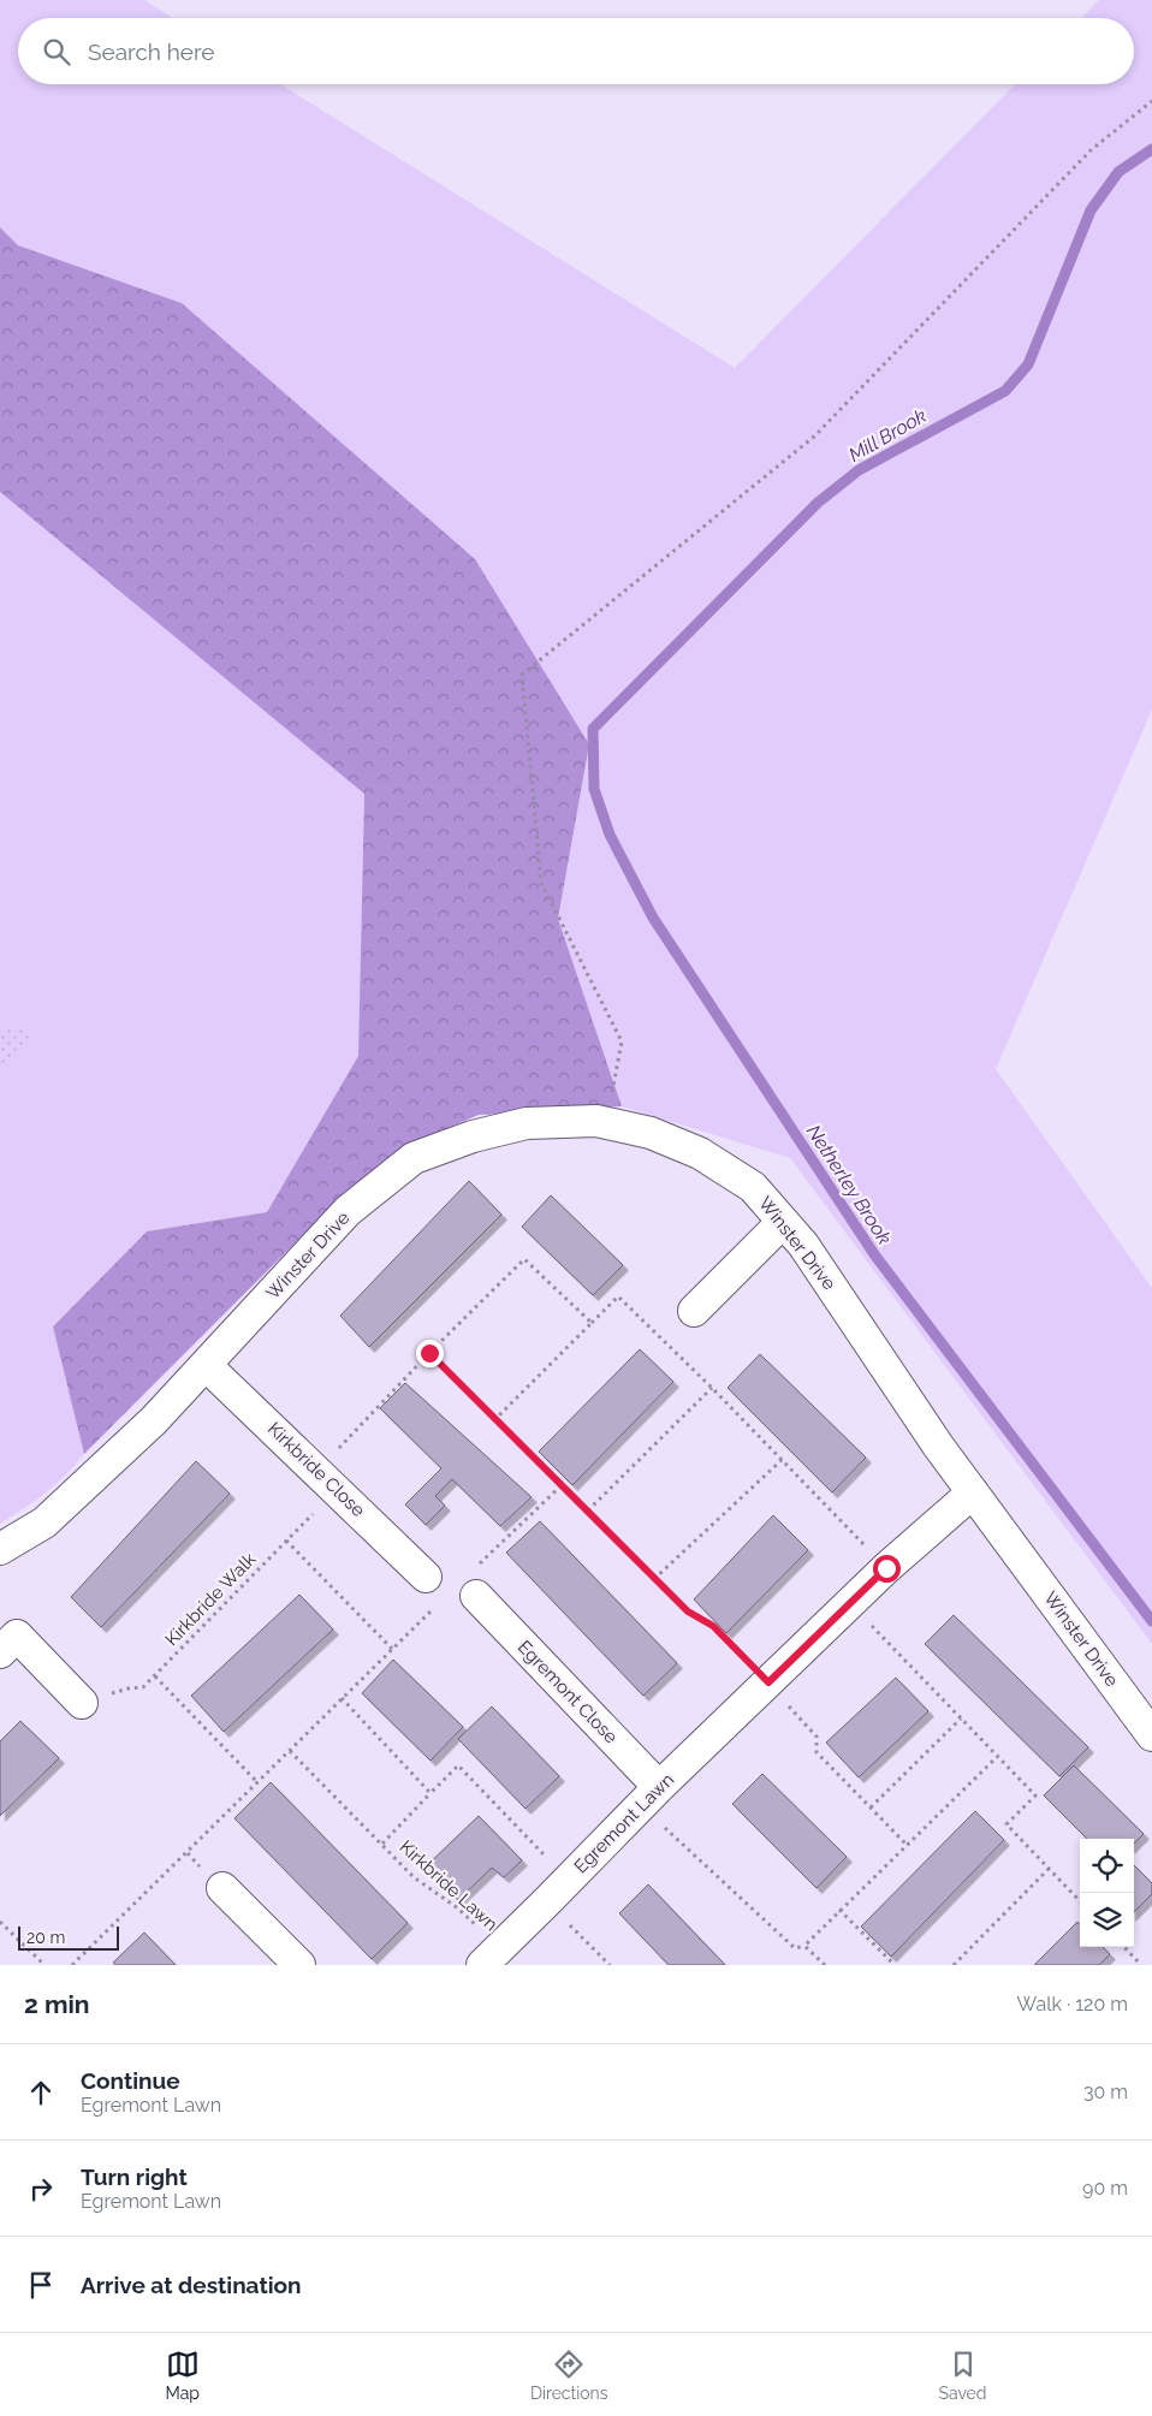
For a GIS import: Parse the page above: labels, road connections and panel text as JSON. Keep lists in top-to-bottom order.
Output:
{
  "streets": {
    "street": [
      "Winster Drive",
      "Kirkbride Close",
      "Egremont Close",
      "Egremont Lawn"
    ],
    "path": ["Kirkbride Walk", "Kirkbride Lawn"]
  },
  "crossings": [
    ["Winster Drive", "Kirkbride Close"],
    ["Winster Drive", "Egremont Lawn"],
    ["Kirkbride Close", "Kirkbride Walk"],
    ["Egremont Close", "Egremont Lawn"],
    ["Egremont Lawn", "Kirkbride Lawn"]
  ],
  "water": ["Mill Brook", "Netherley Brook"],
  "scale_bar": "20 m",
  "page": {
    "search": "Search here",
    "scale": "20 m",
    "heading": ["2 min", "Walk · 120 m"],
    "list": [
      ["Continue", "Egremont Lawn", "30 m"],
      ["Turn right", "Egremont Lawn", "90 m"],
      "Arrive at destination"
    ],
    "nav": ["Map", "Directions", "Saved"]
  }
}
